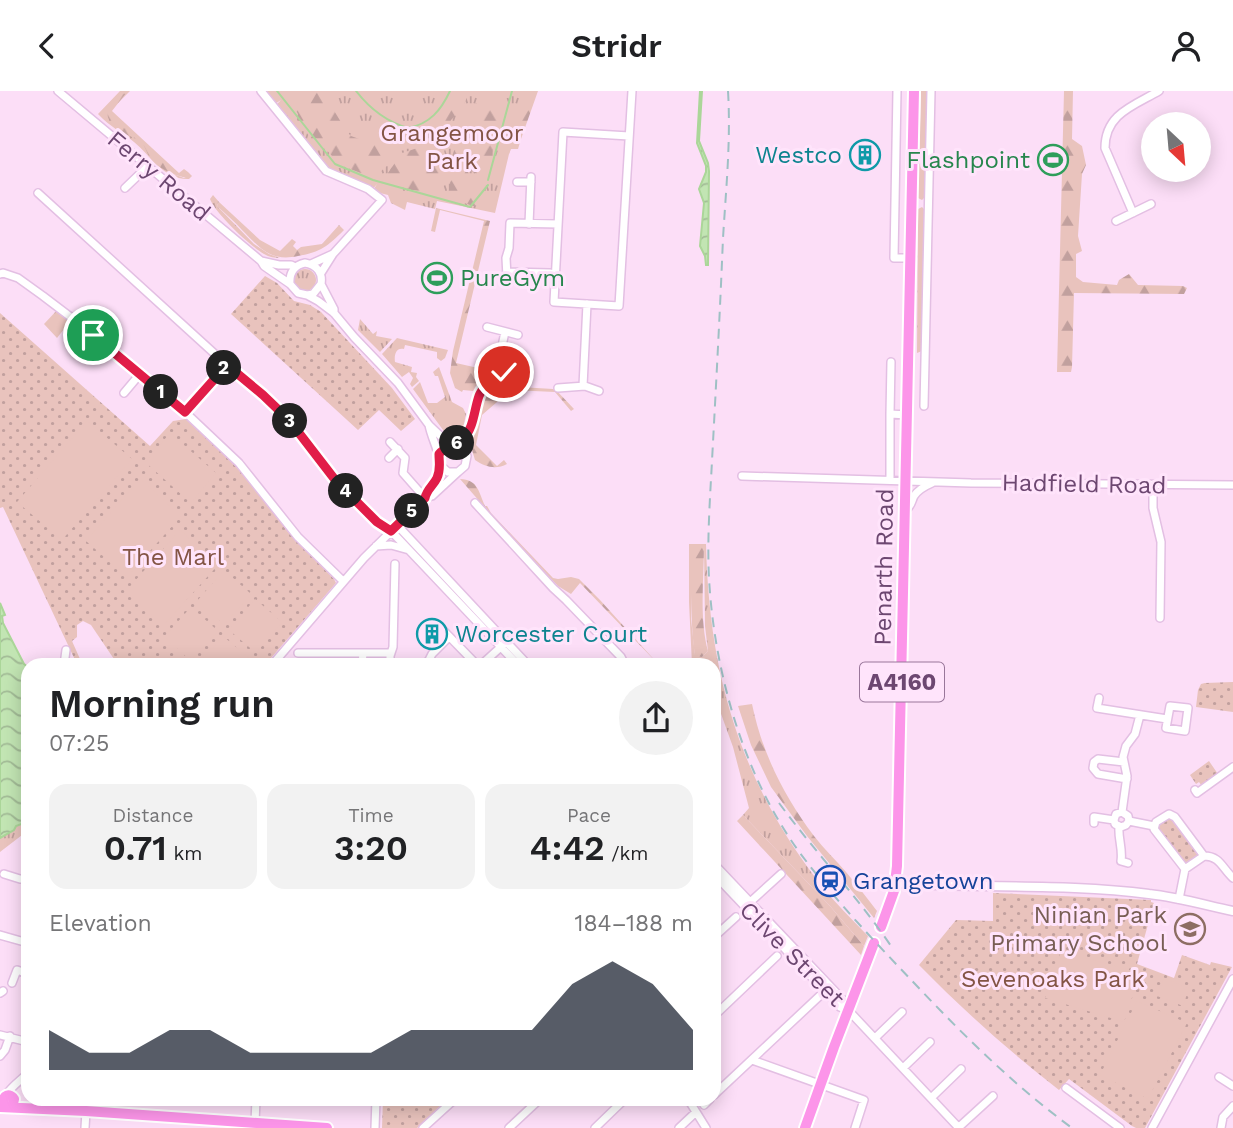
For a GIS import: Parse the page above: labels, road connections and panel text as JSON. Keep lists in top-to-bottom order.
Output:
{
  "streets": {
    "main road": ["Penarth Road", "A4160"],
    "street": ["Ferry Road", "Hadfield Road", "Clive Street"]
  },
  "crossings": [
    ["Hadfield Road", "Penarth Road"],
    ["Penarth Road", "Clive Street"]
  ],
  "parks": ["Grangemoor Park", "The Marl", "Sevenoaks Park"],
  "places": {
    "building": ["Westco", "Worcester Court"],
    "sports": ["Flashpoint", "PureGym"],
    "station": ["Grangetown"],
    "school or university": ["Ninian Park Primary School"]
  },
  "north": "bottom right",
  "page": {
    "header": "Stridr",
    "pins": [
      "2",
      "1",
      "3",
      "6",
      "4",
      "5"
    ],
    "heading": ["Morning run", "07:25"],
    "stats": [
      ["Distance", "0.71 km"],
      ["Time", "3:20"],
      ["Pace", "4:42 /km"]
    ],
    "chart": ["Elevation", "184–188 m"]
  }
}
